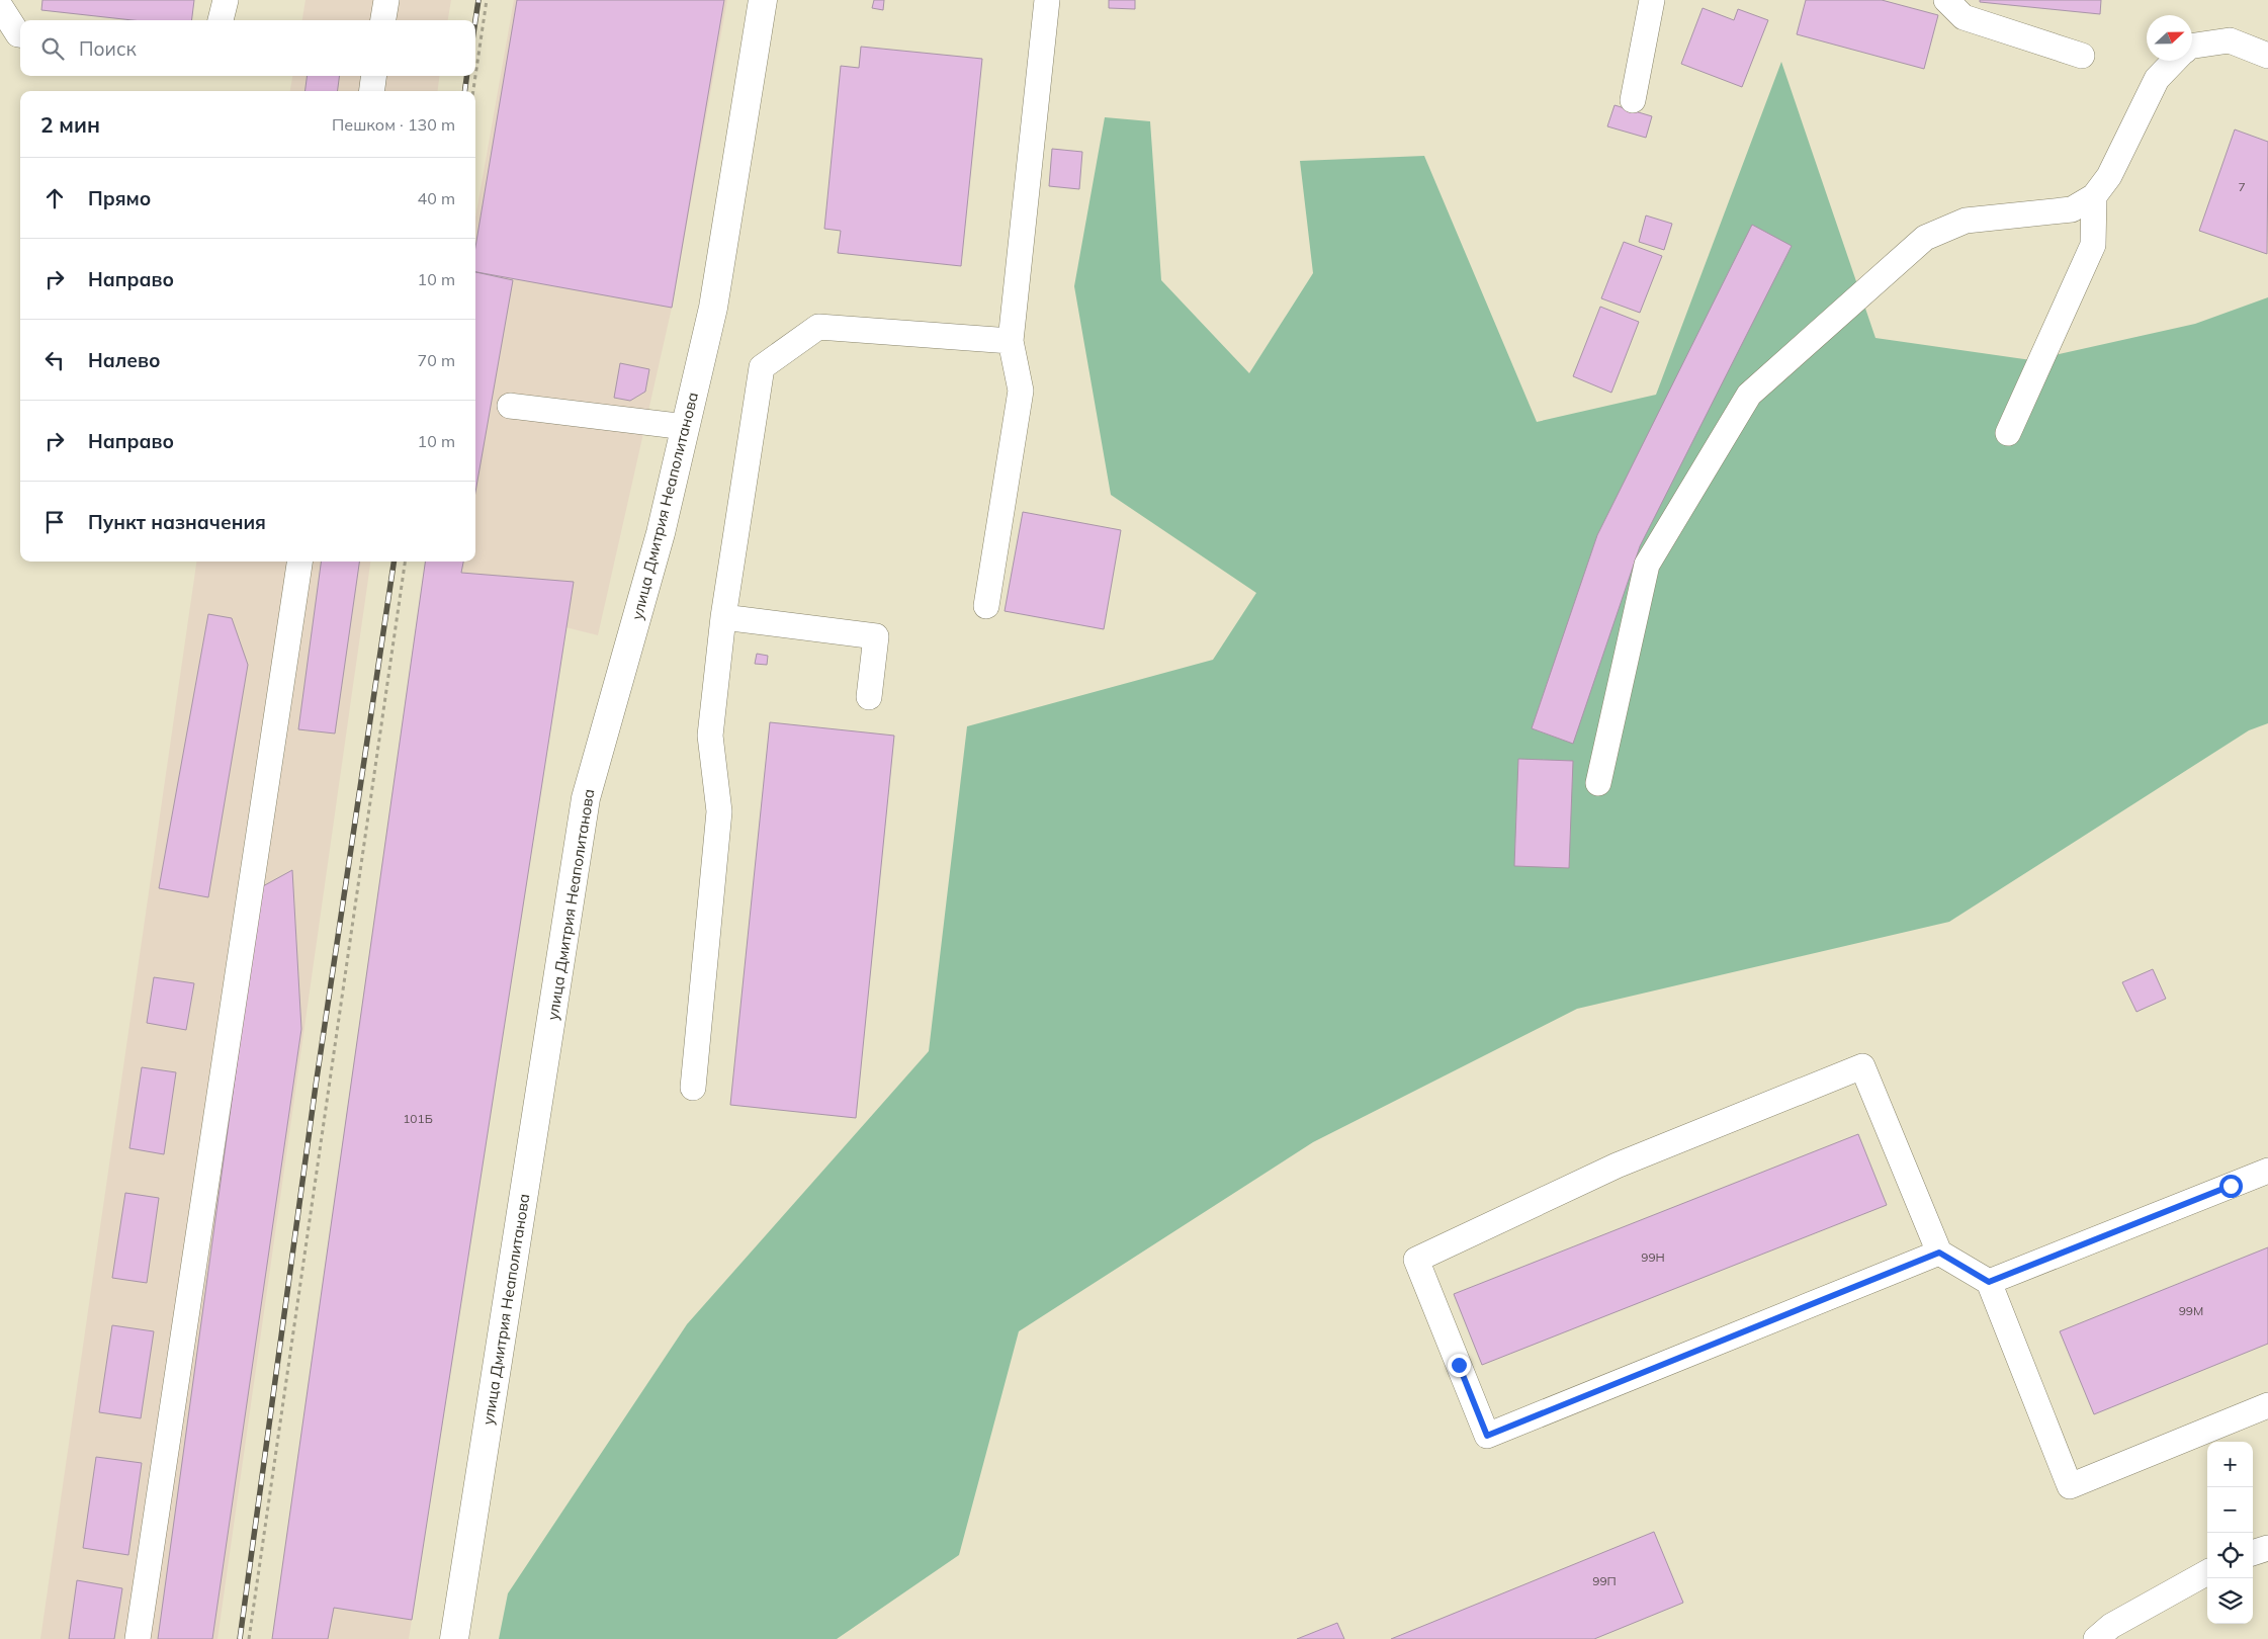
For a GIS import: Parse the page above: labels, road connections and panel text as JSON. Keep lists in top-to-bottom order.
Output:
{
  "streets": {
    "street": ["улица Дмитрия Неаполитанова"]
  },
  "house_numbers": [
    "7",
    "101Б",
    "99Н",
    "99М",
    "99П"
  ],
  "north": "right",
  "page": {
    "search": "Поиск",
    "heading": ["2 мин", "Пешком · 130 m"],
    "list": [
      ["Прямо", "40 m"],
      ["Направо", "10 m"],
      ["Налево", "70 m"],
      ["Направо", "10 m"],
      "Пункт назначения"
    ],
    "map_buttons": ["+", "−"]
  }
}
